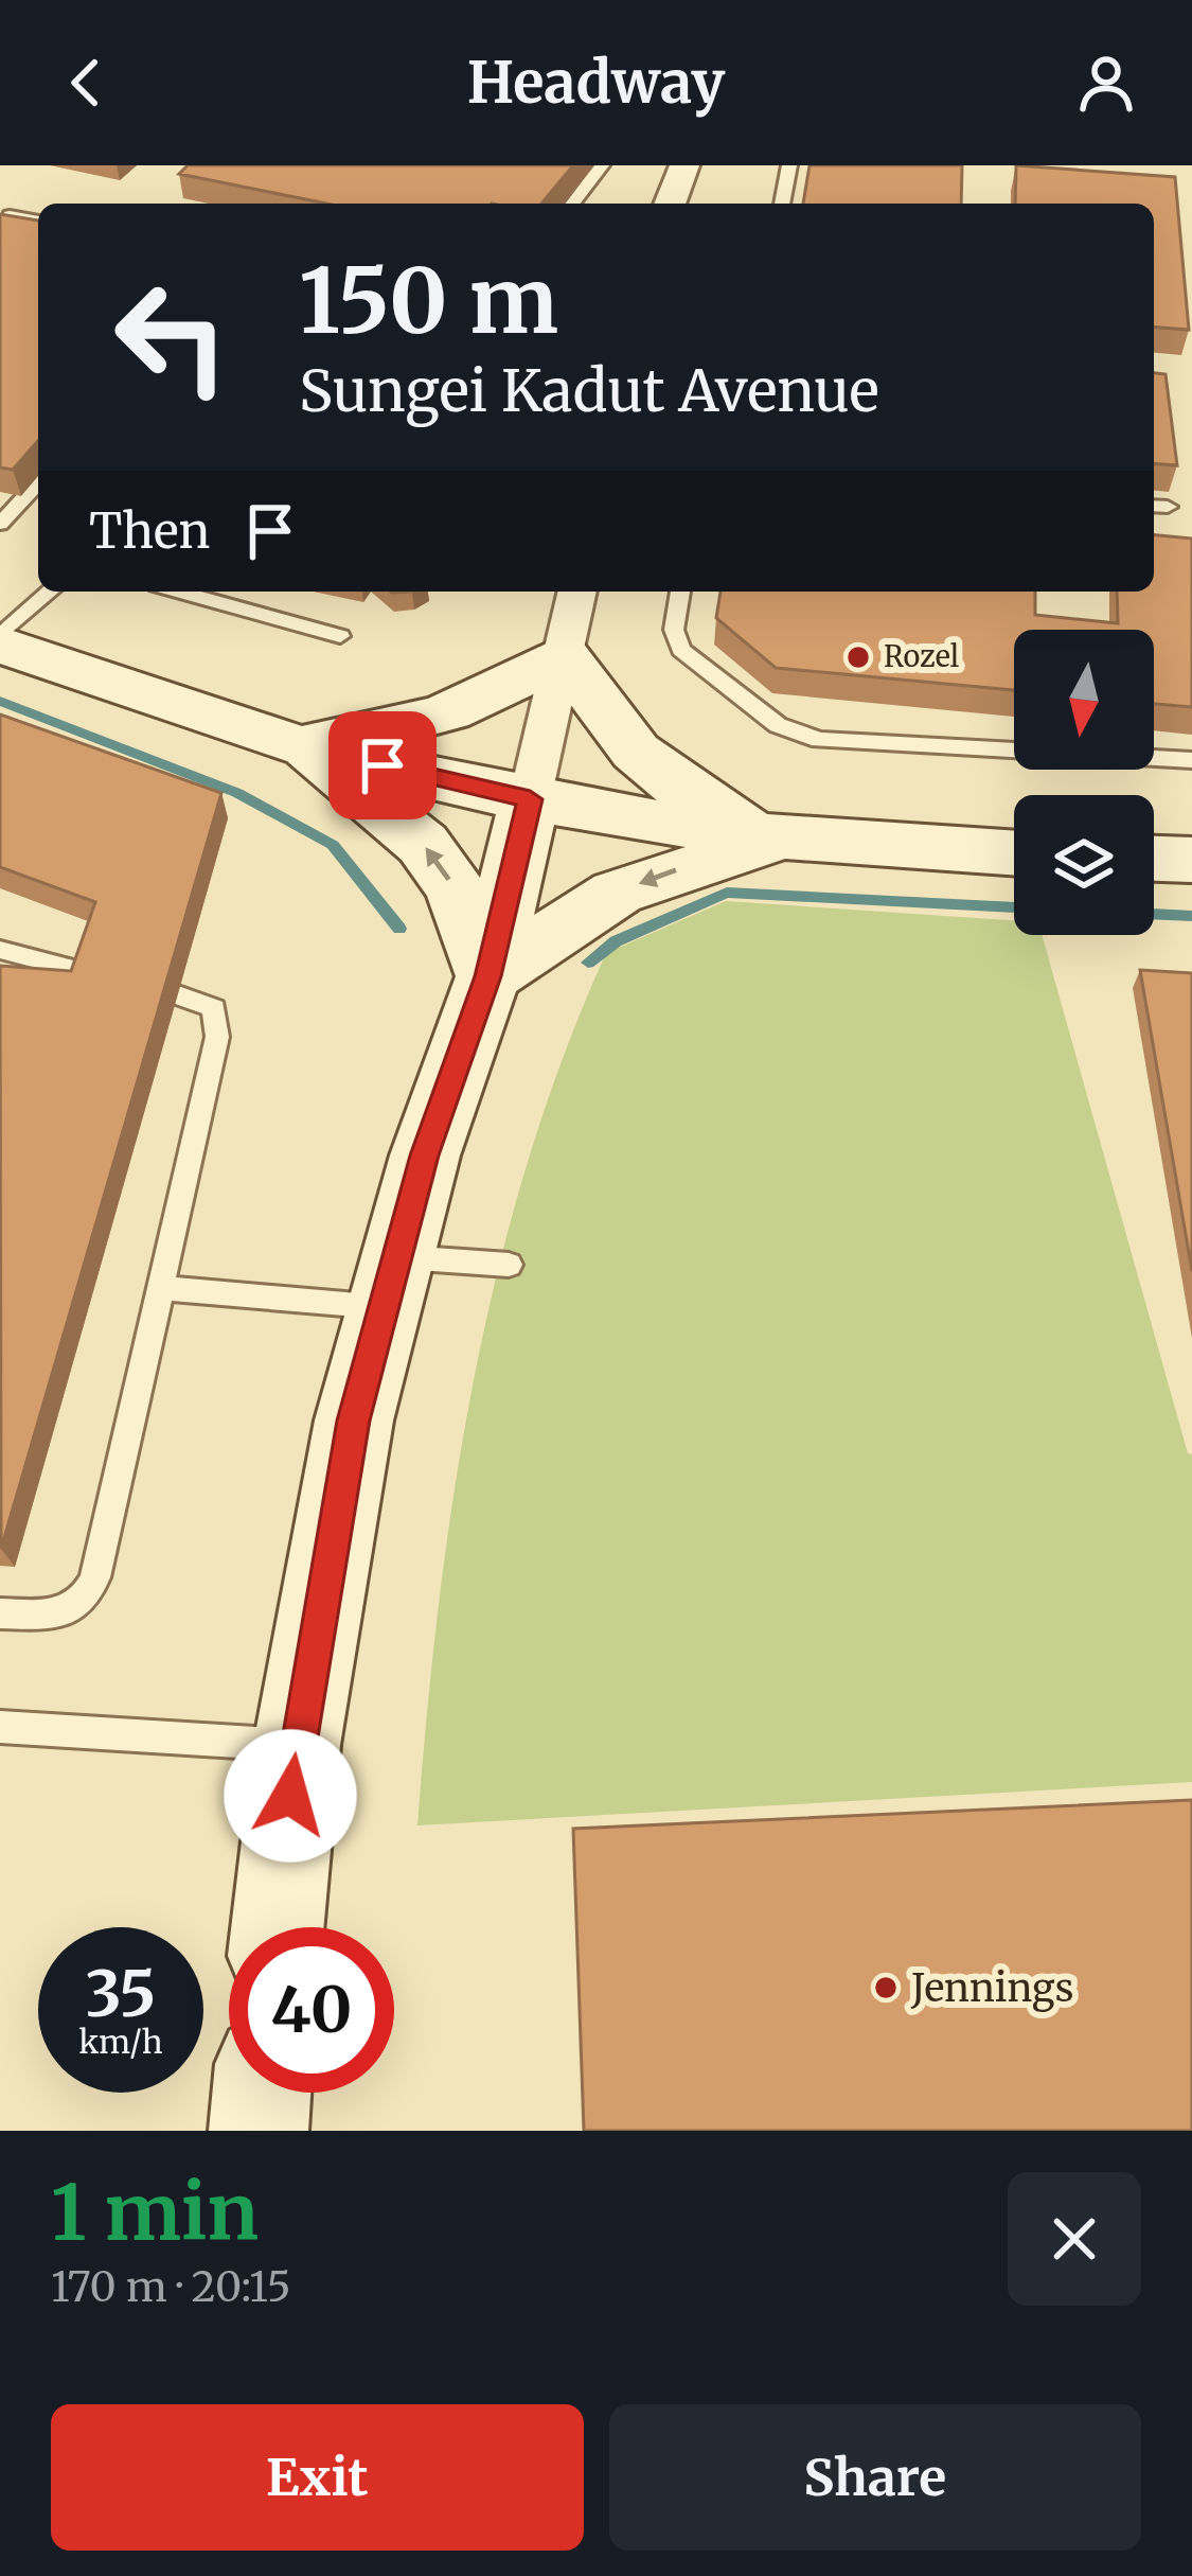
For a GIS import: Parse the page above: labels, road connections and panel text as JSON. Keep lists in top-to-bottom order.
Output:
{
  "places": ["Rozel", "Jennings"],
  "north": "bottom",
  "page": {
    "header": "Headway",
    "turn": ["150 m", "Sungei Kadut Avenue"],
    "then": "Then",
    "speed": "35 km/h",
    "limit": "40",
    "heading": ["1 min", "170 m · 20:15"],
    "buttons": ["Exit", "Share"]
  }
}
